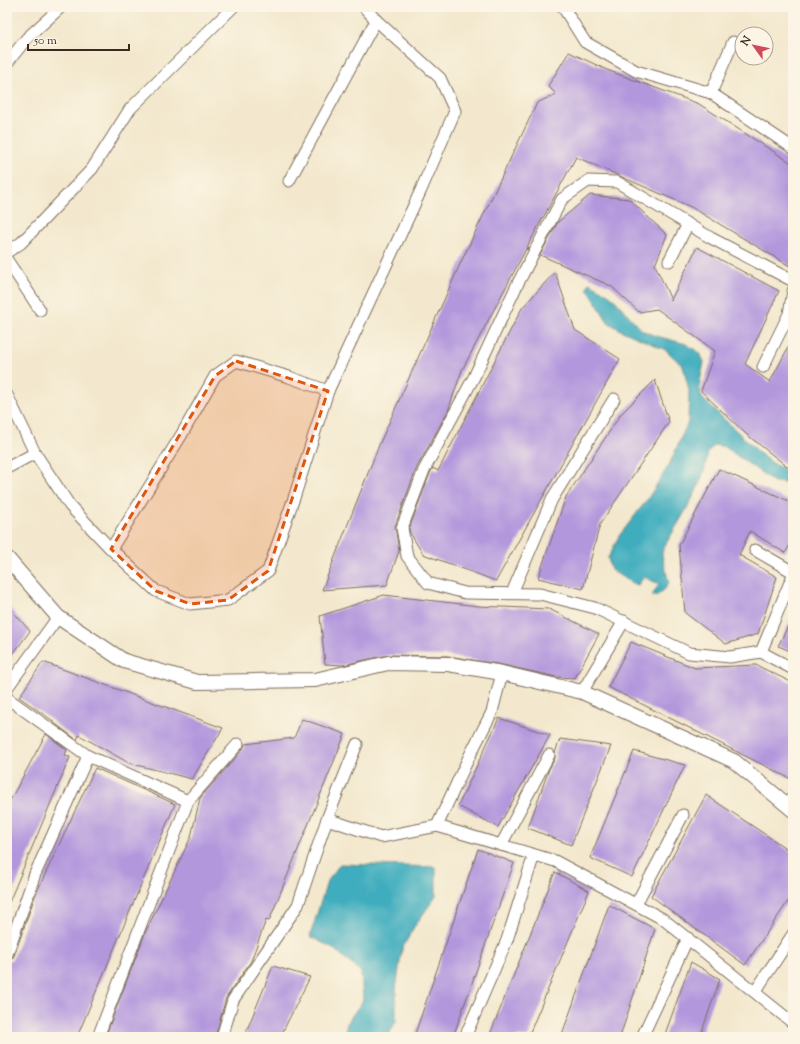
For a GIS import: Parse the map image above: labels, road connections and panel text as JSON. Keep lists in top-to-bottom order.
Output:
{
  "scale_bar": "50 m",
  "north": "top left"
}
